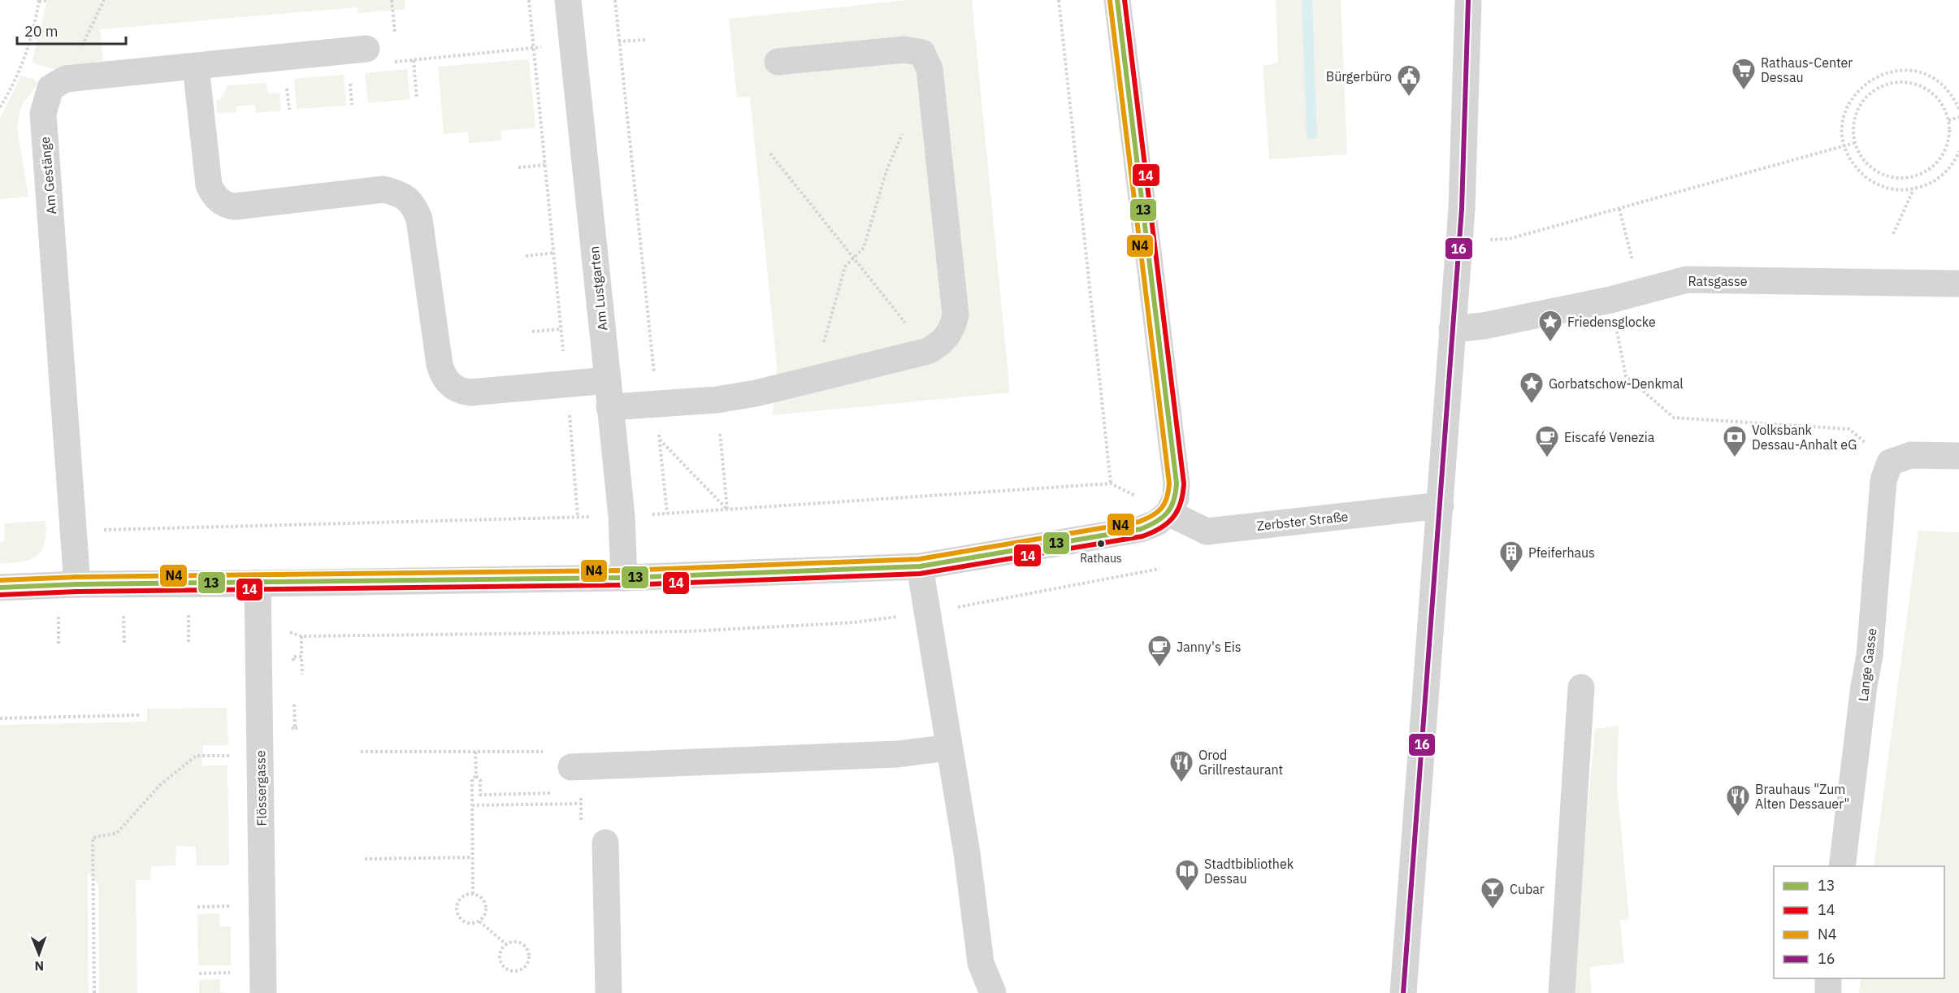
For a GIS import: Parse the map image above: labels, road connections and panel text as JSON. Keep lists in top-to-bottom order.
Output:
{
  "streets": {
    "street": [
      "Am Gestänge",
      "Ratsgasse",
      "Am Lustgarten",
      "Zerbster Straße",
      "Lange Gasse",
      "Flössergasse"
    ]
  },
  "places": {
    "supermarket": ["Rathaus-Center Dessau"],
    "public building": ["Bürgerbüro"],
    "place": ["Friedensglocke", "Gorbatschow-Denkmal"],
    "cafe": ["Eiscafé Venezia", "Janny's Eis"],
    "bank": ["Volksbank Dessau-Anhalt eG"],
    "other": ["Rathaus"],
    "building": ["Pfeiferhaus"],
    "restaurant": ["Orod Grillrestaurant", "Brauhaus \"Zum Alten Dessauer\""],
    "library": ["Stadtbibliothek Dessau"],
    "bar": ["Cubar"]
  },
  "lines": [
    "transit line 13",
    "transit line 14",
    "transit line 16",
    "transit line N4"
  ],
  "legend": [
    "13",
    "14",
    "N4",
    "16"
  ],
  "scale_bar": "20 m",
  "north": "bottom"
}
